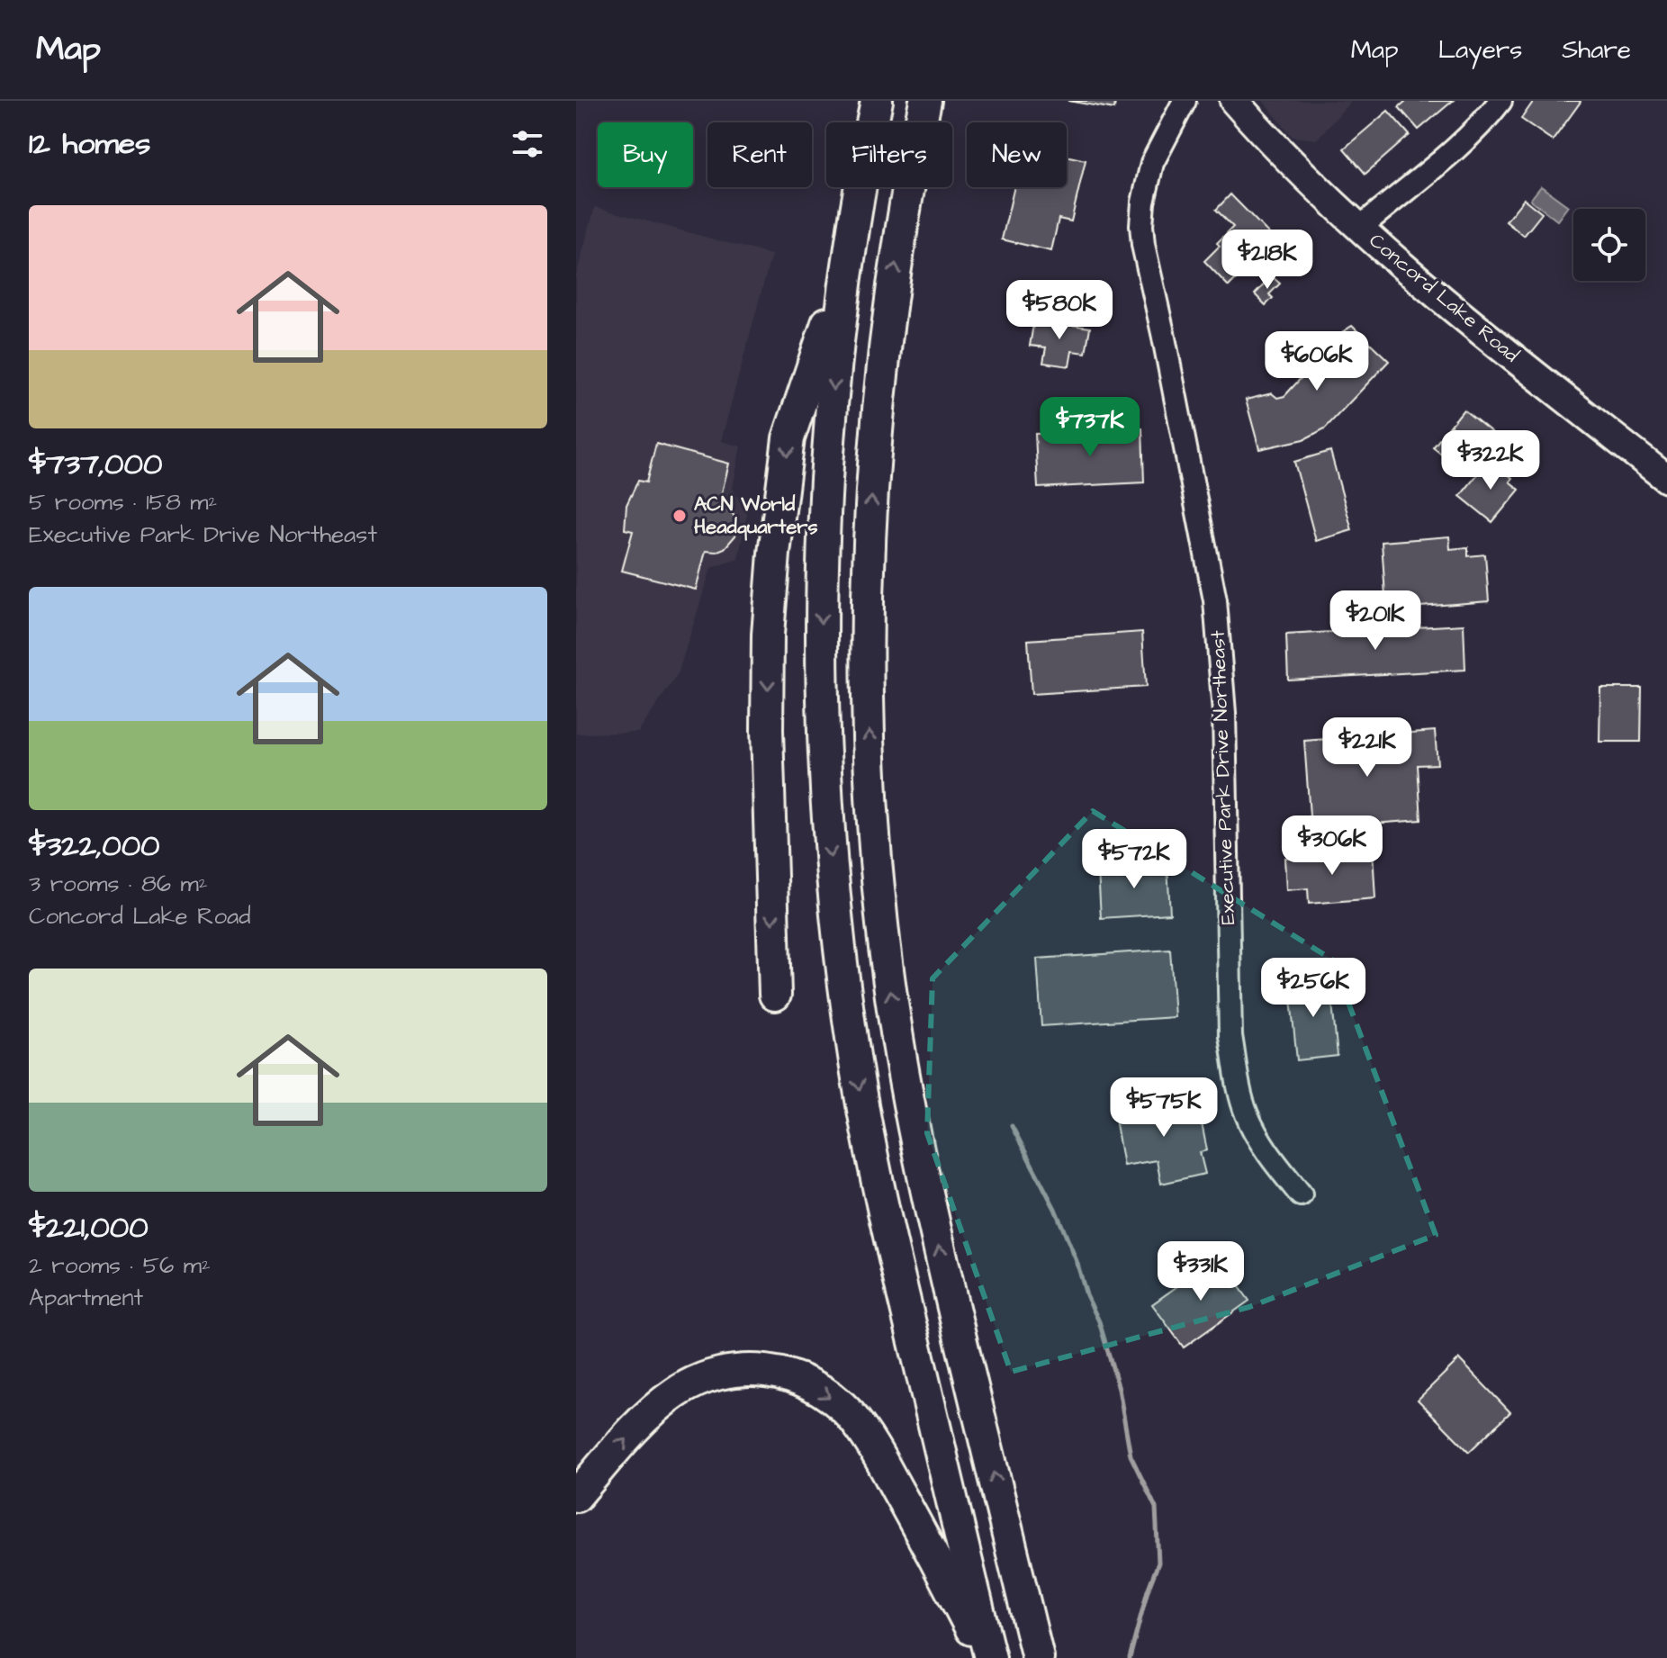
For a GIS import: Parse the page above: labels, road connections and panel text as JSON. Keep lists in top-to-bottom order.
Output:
{
  "streets": {
    "main road": ["Concord Lake Road"],
    "street": ["Executive Park Drive Northeast"]
  },
  "places": ["ACN World Headquarters"],
  "page": {
    "header": "Map",
    "nav": ["Map", "Layers", "Share"],
    "heading": "12 homes",
    "chip": [
      "Buy",
      "Rent",
      "Filters",
      "New"
    ],
    "list": [
      {
        "name": "$737,000",
        "note": "5 rooms · 158 m² · Executive Park Drive Northeast"
      },
      {
        "name": "$322,000",
        "note": "3 rooms · 86 m² · Concord Lake Road"
      },
      {
        "name": "$221,000",
        "note": "2 rooms · 56 m² · Apartment"
      }
    ],
    "price": [
      "$218K",
      "$580K",
      "$606K",
      "$737K",
      "$322K",
      "$201K",
      "$221K",
      "$306K",
      "$572K",
      "$256K",
      "$575K",
      "$331K"
    ]
  }
}
